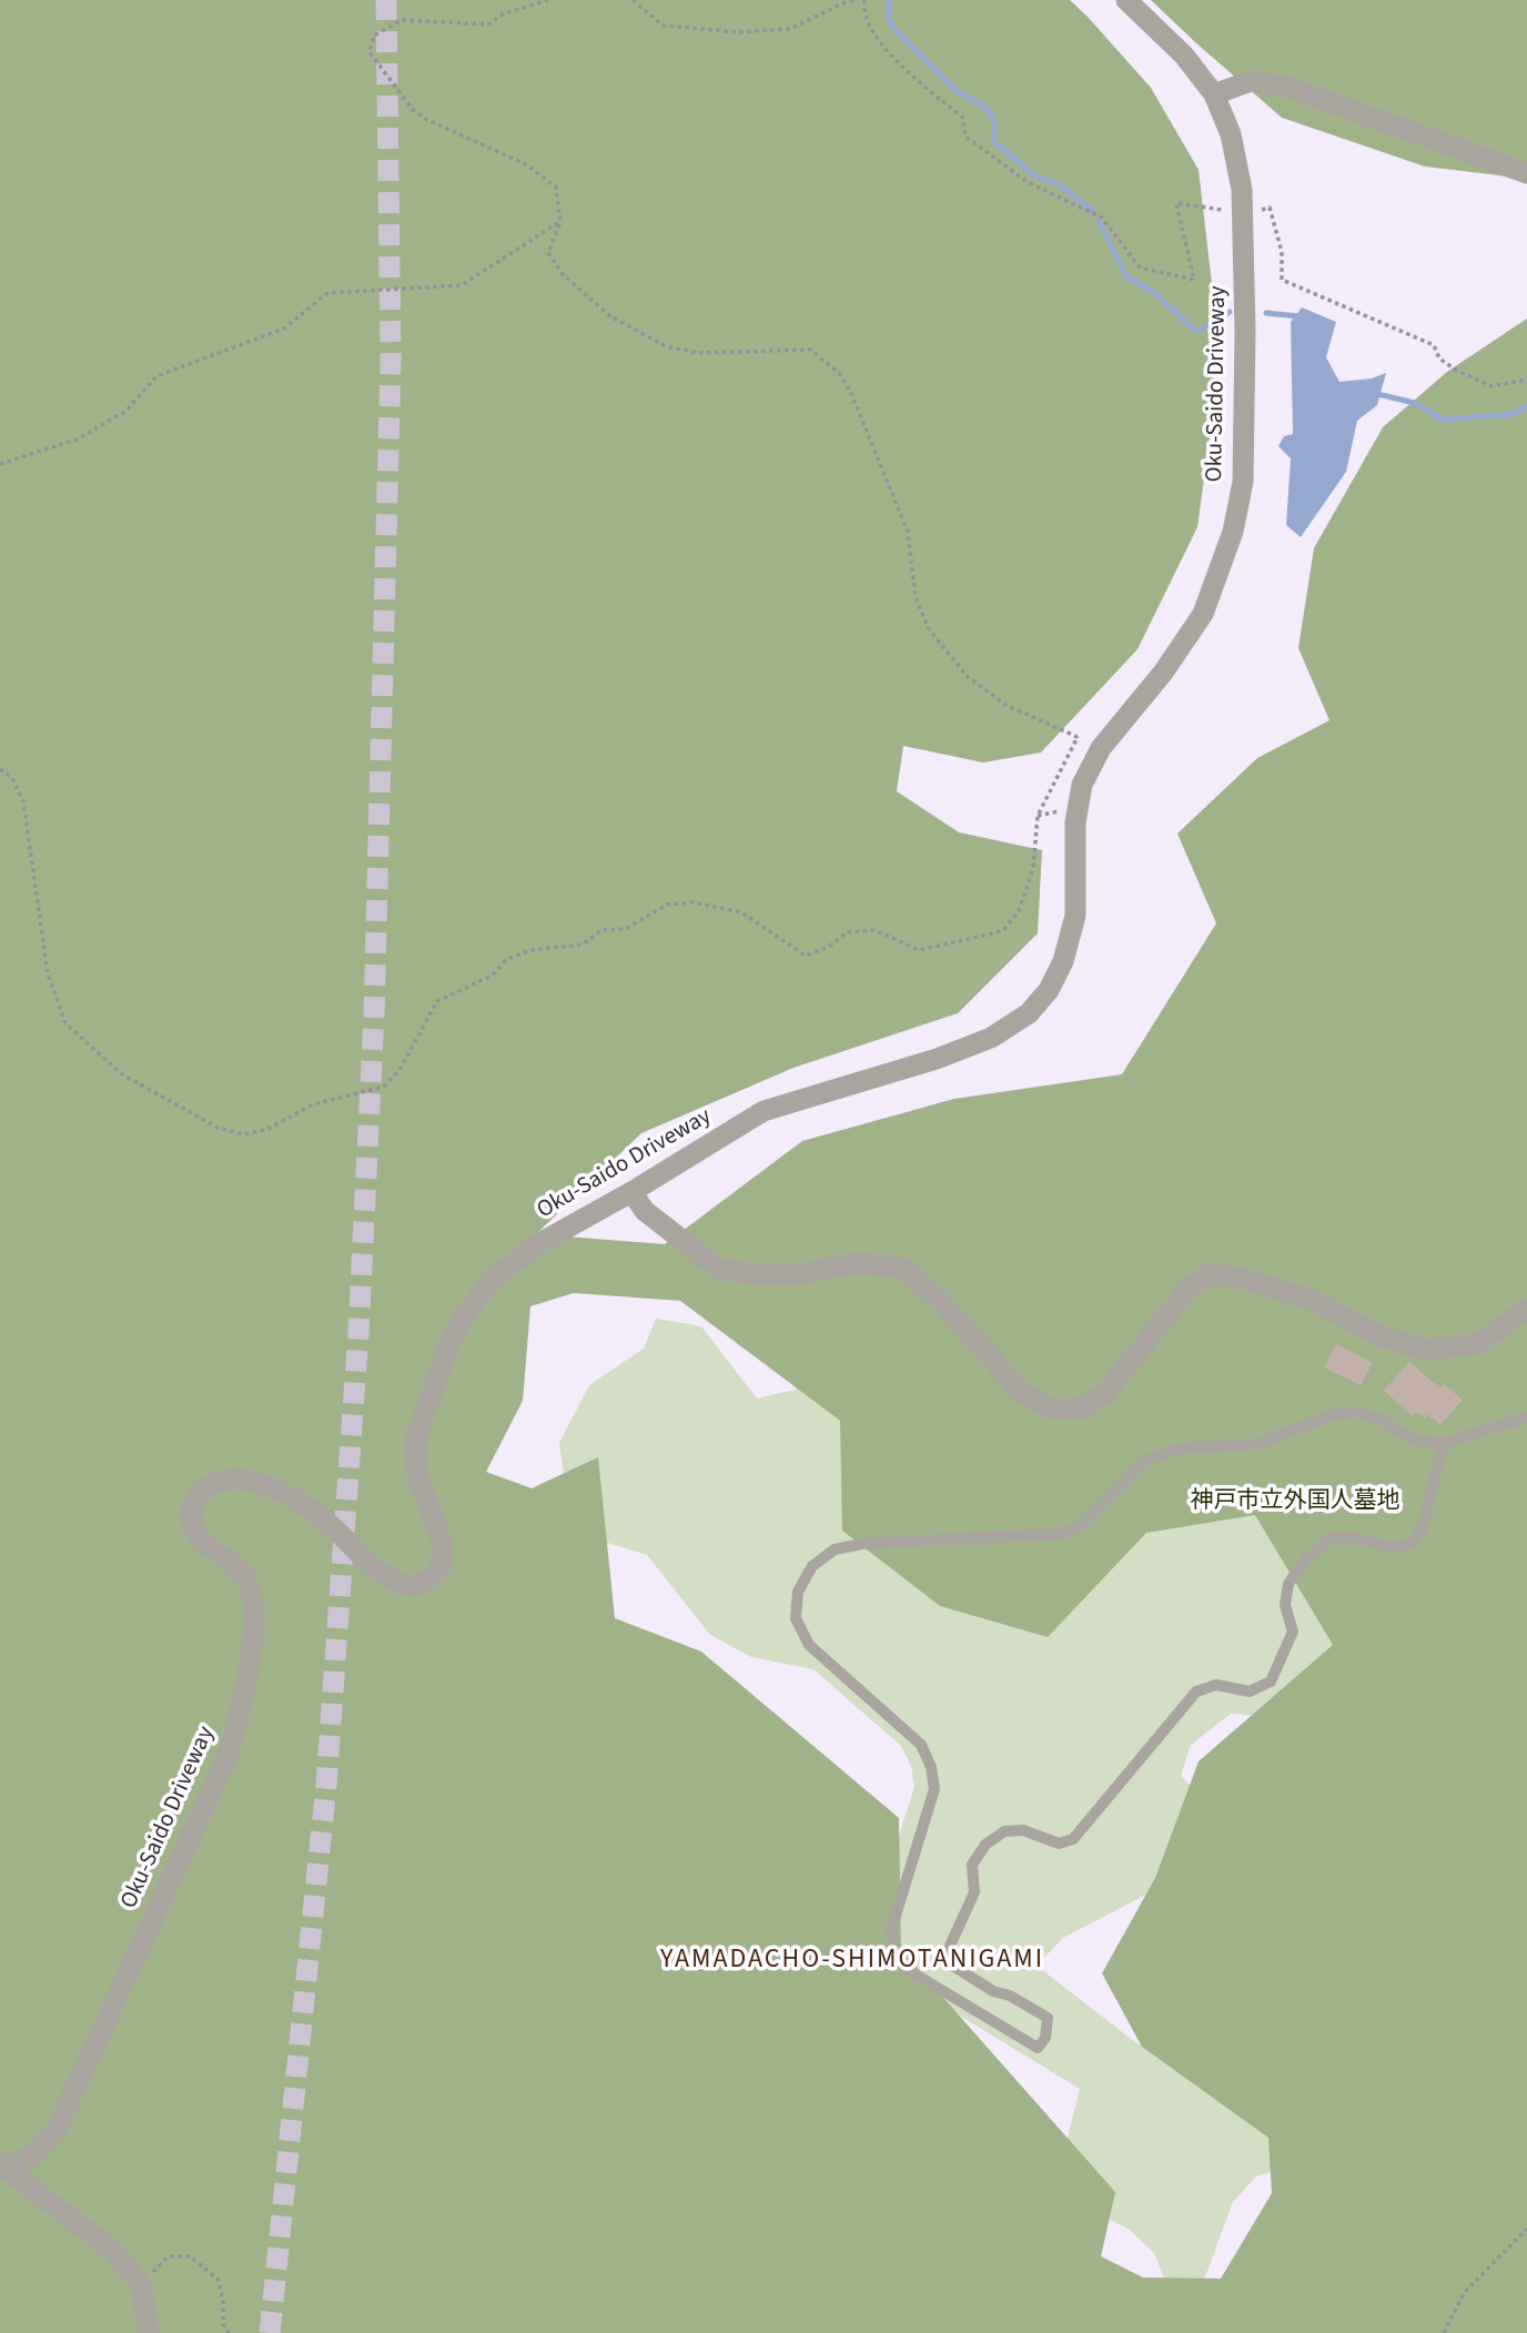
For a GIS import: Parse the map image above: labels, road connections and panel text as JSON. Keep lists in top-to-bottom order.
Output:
{
  "streets": {
    "street": ["Oku-Saido Driveway"]
  },
  "districts": ["YAMADACHO-SHIMOTANIGAMI"],
  "parks": ["神戸市立外国人墓地"]
}
